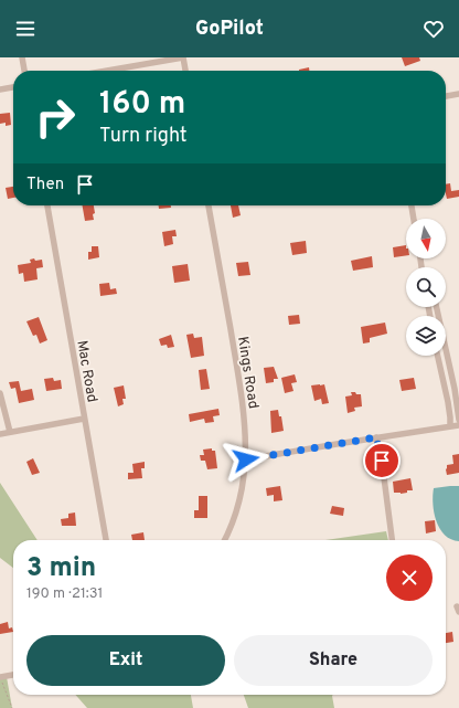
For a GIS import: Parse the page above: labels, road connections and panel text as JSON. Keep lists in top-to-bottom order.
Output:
{
  "streets": {
    "street": ["Mac Road", "Kings Road"]
  },
  "north": "bottom",
  "page": {
    "header": "GoPilot",
    "turn": ["160 m", "Turn right"],
    "then": "Then",
    "heading": ["3 min", "190 m · 21:31"],
    "buttons": ["Exit", "Share"]
  }
}
